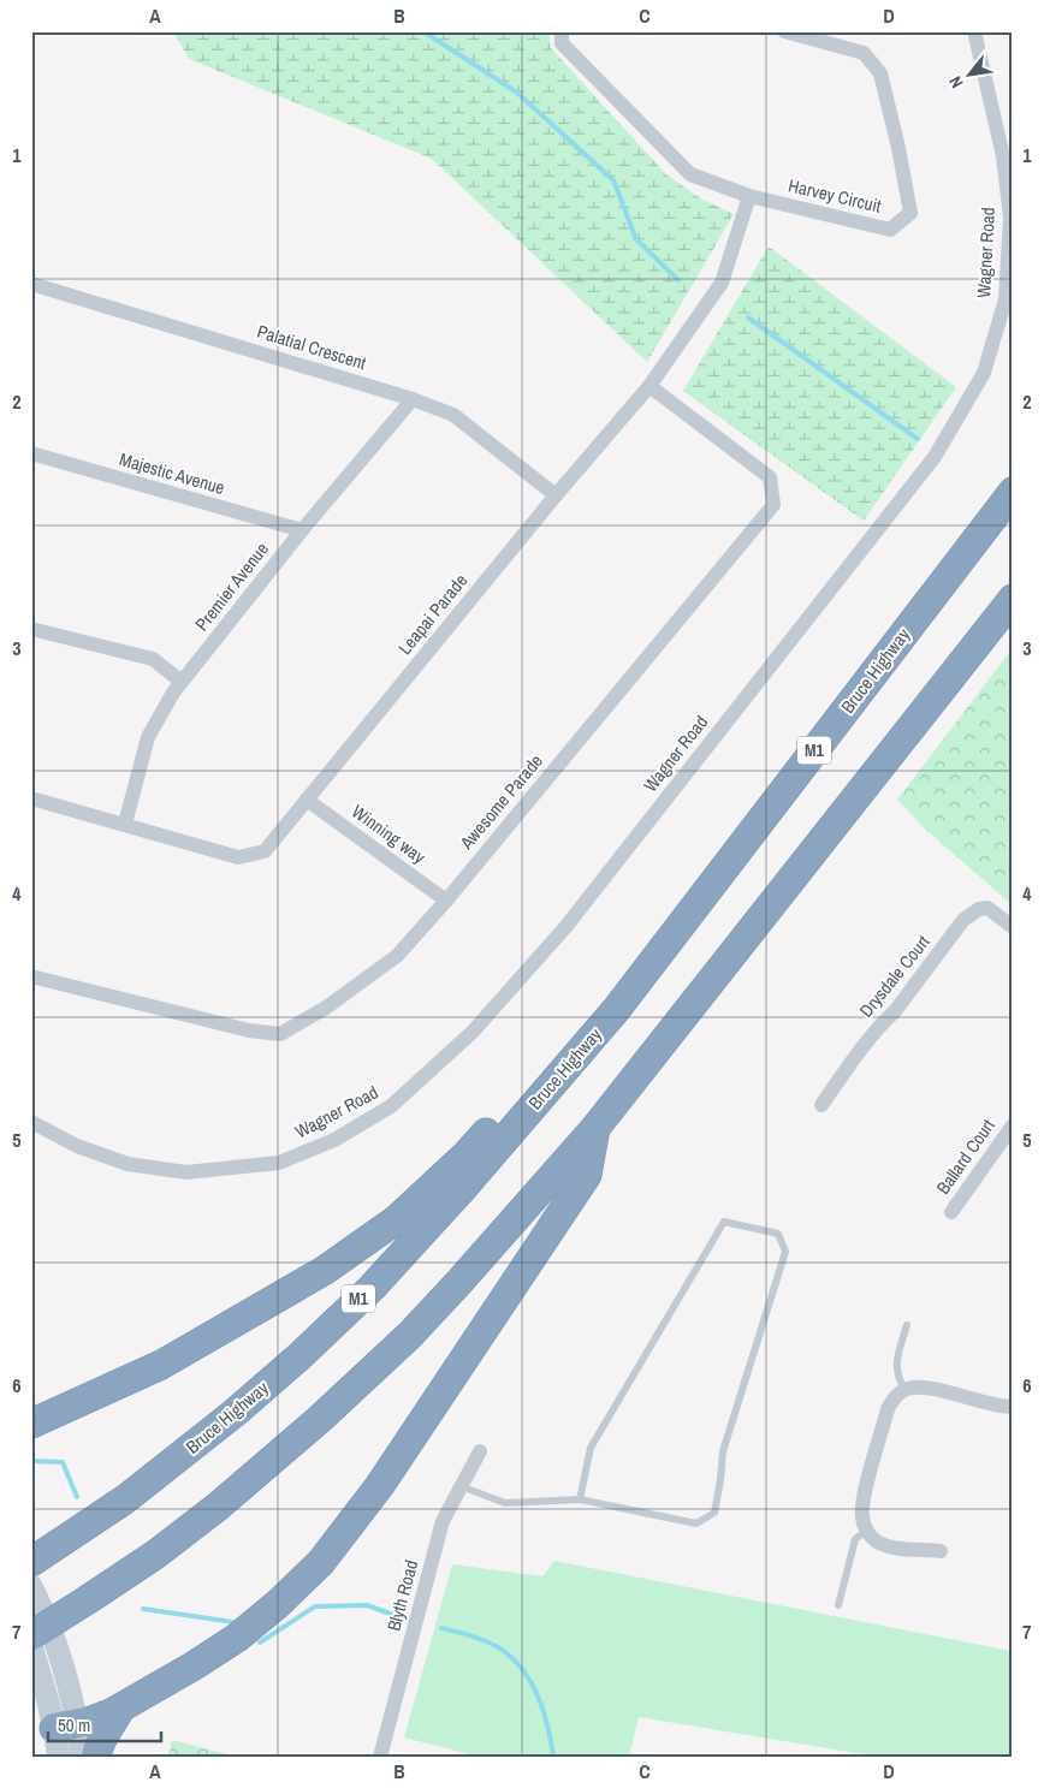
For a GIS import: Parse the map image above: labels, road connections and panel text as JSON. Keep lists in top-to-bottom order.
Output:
{
  "streets": {
    "highway": ["Bruce Highway", "M1"],
    "street": [
      "Harvey Circuit",
      "Wagner Road",
      "Palatial Crescent",
      "Majestic Avenue",
      "Premier Avenue",
      "Leapai Parade",
      "Awesome Parade",
      "Winning way",
      "Drysdale Court",
      "Ballard Court",
      "Blyth Road"
    ]
  },
  "crossings": [
    ["Harvey Circuit", "Leapai Parade"],
    ["Palatial Crescent", "Premier Avenue"],
    ["Palatial Crescent", "Leapai Parade"],
    ["Majestic Avenue", "Premier Avenue"],
    ["Premier Avenue", "Leapai Parade"],
    ["Leapai Parade", "Awesome Parade"],
    ["Leapai Parade", "Winning way"],
    ["Awesome Parade", "Winning way"]
  ],
  "scale_bar": "50 m",
  "north": "bottom left",
  "grid": {
    "columns": [
      "A",
      "B",
      "C",
      "D"
    ],
    "rows": [
      "1",
      "2",
      "3",
      "4",
      "5",
      "6",
      "7"
    ]
  }
}
